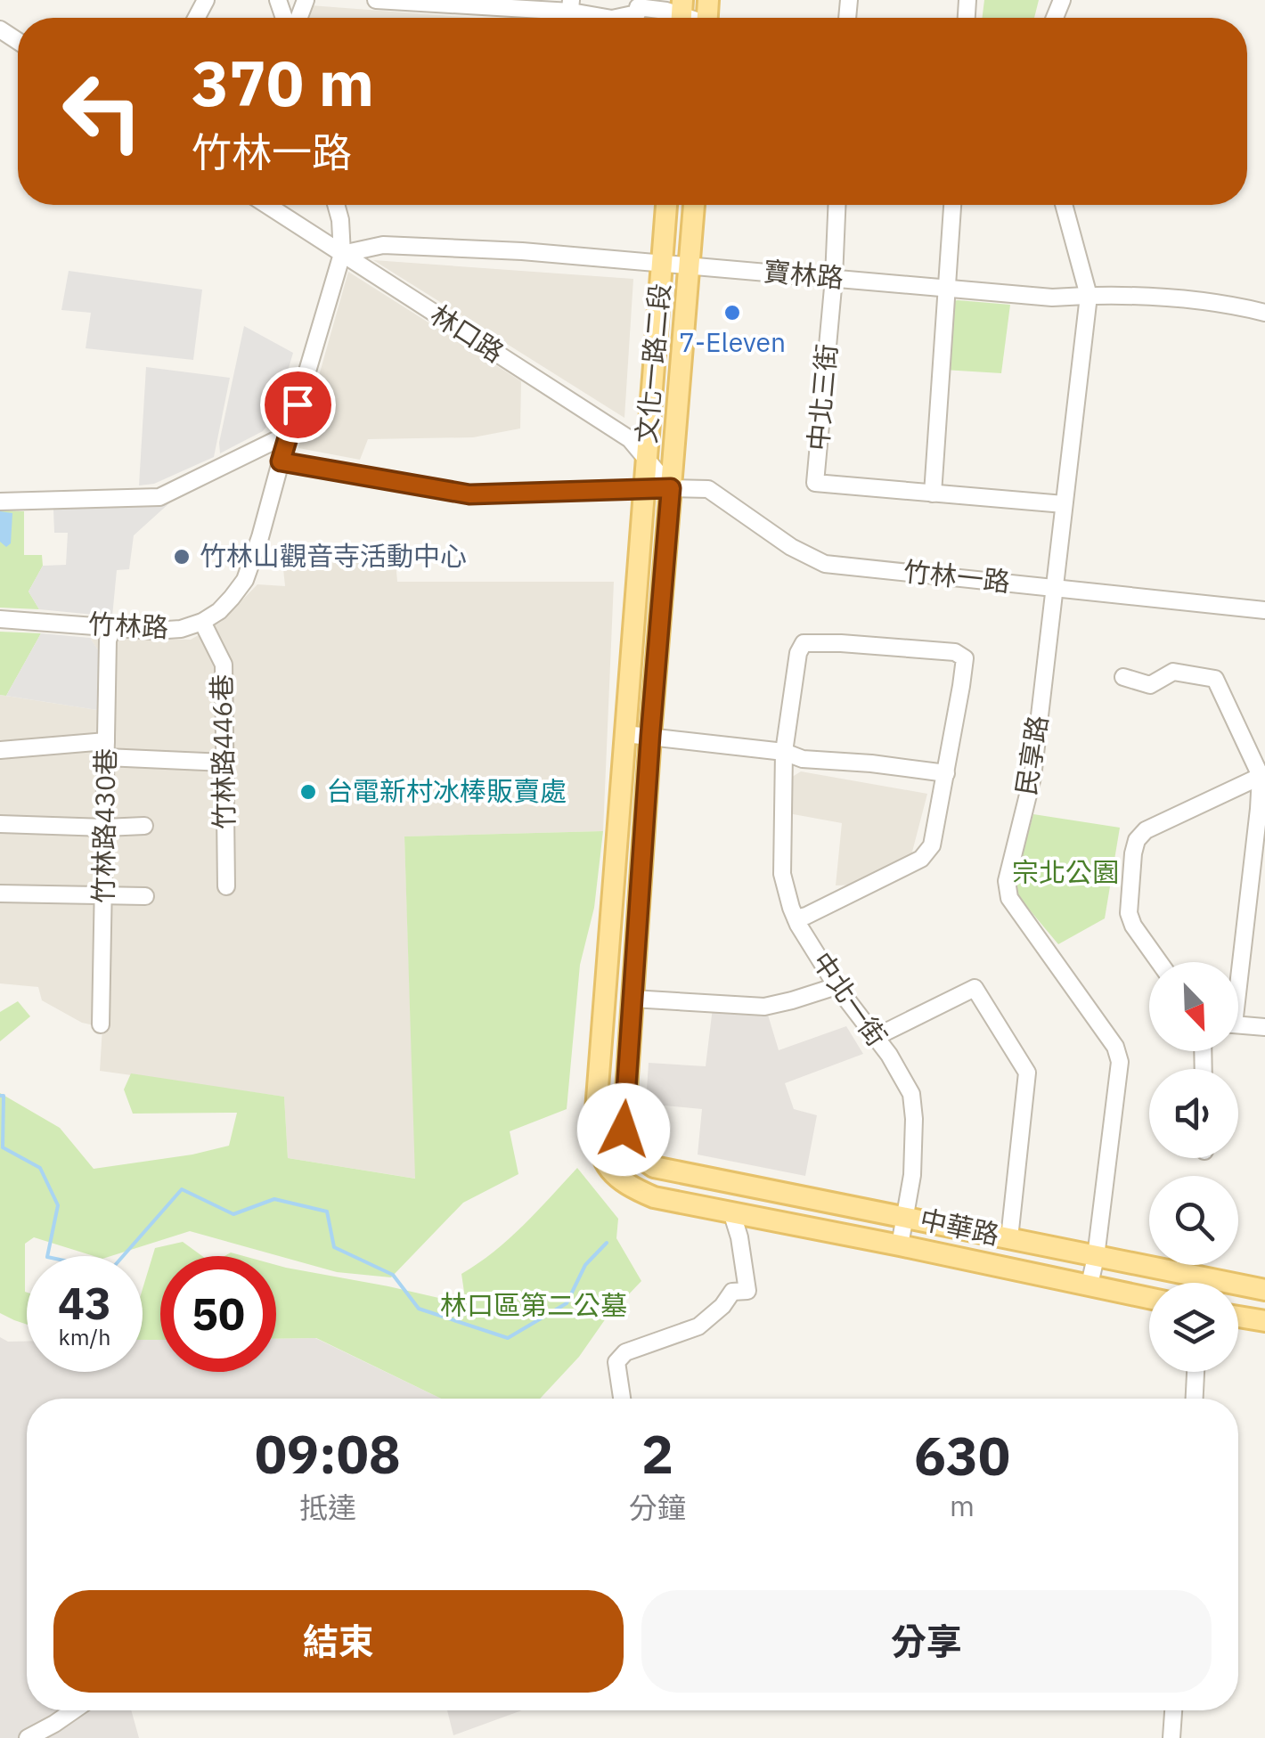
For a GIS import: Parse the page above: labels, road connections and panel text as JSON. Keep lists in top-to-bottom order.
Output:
{
  "streets": {
    "main road": ["文化一路二段", "中華路"],
    "street": [
      "寶林路",
      "林口路",
      "中北三街",
      "竹林一路",
      "竹林路",
      "竹林路446巷",
      "民享路",
      "竹林路430巷",
      "中北一街"
    ]
  },
  "crossings": [
    ["寶林路", "林口路"],
    ["寶林路", "文化一路二段"],
    ["寶林路", "中北三街"],
    ["寶林路", "竹林路"],
    ["寶林路", "民享路"],
    ["林口路", "文化一路二段"],
    ["林口路", "竹林一路"],
    ["林口路", "竹林路"],
    ["文化一路二段", "竹林一路"],
    ["文化一路二段", "中華路"],
    ["中北三街", "民享路"],
    ["竹林一路", "民享路"],
    ["竹林路", "竹林路446巷"],
    ["竹林路", "竹林路430巷"],
    ["民享路", "中華路"],
    ["中北一街", "中華路"]
  ],
  "parks": ["宗北公園", "林口區第二公墓"],
  "places": ["7-Eleven", "竹林山觀音寺活動中心", "台電新村冰棒販賣處"],
  "north": "bottom right",
  "page": {
    "turn": ["370 m", "竹林一路"],
    "speed": "43 km/h",
    "limit": "50",
    "eta": [
      "09:08",
      "抵達",
      "2",
      "分鐘",
      "630",
      "m"
    ],
    "buttons": ["結束", "分享"]
  }
}
